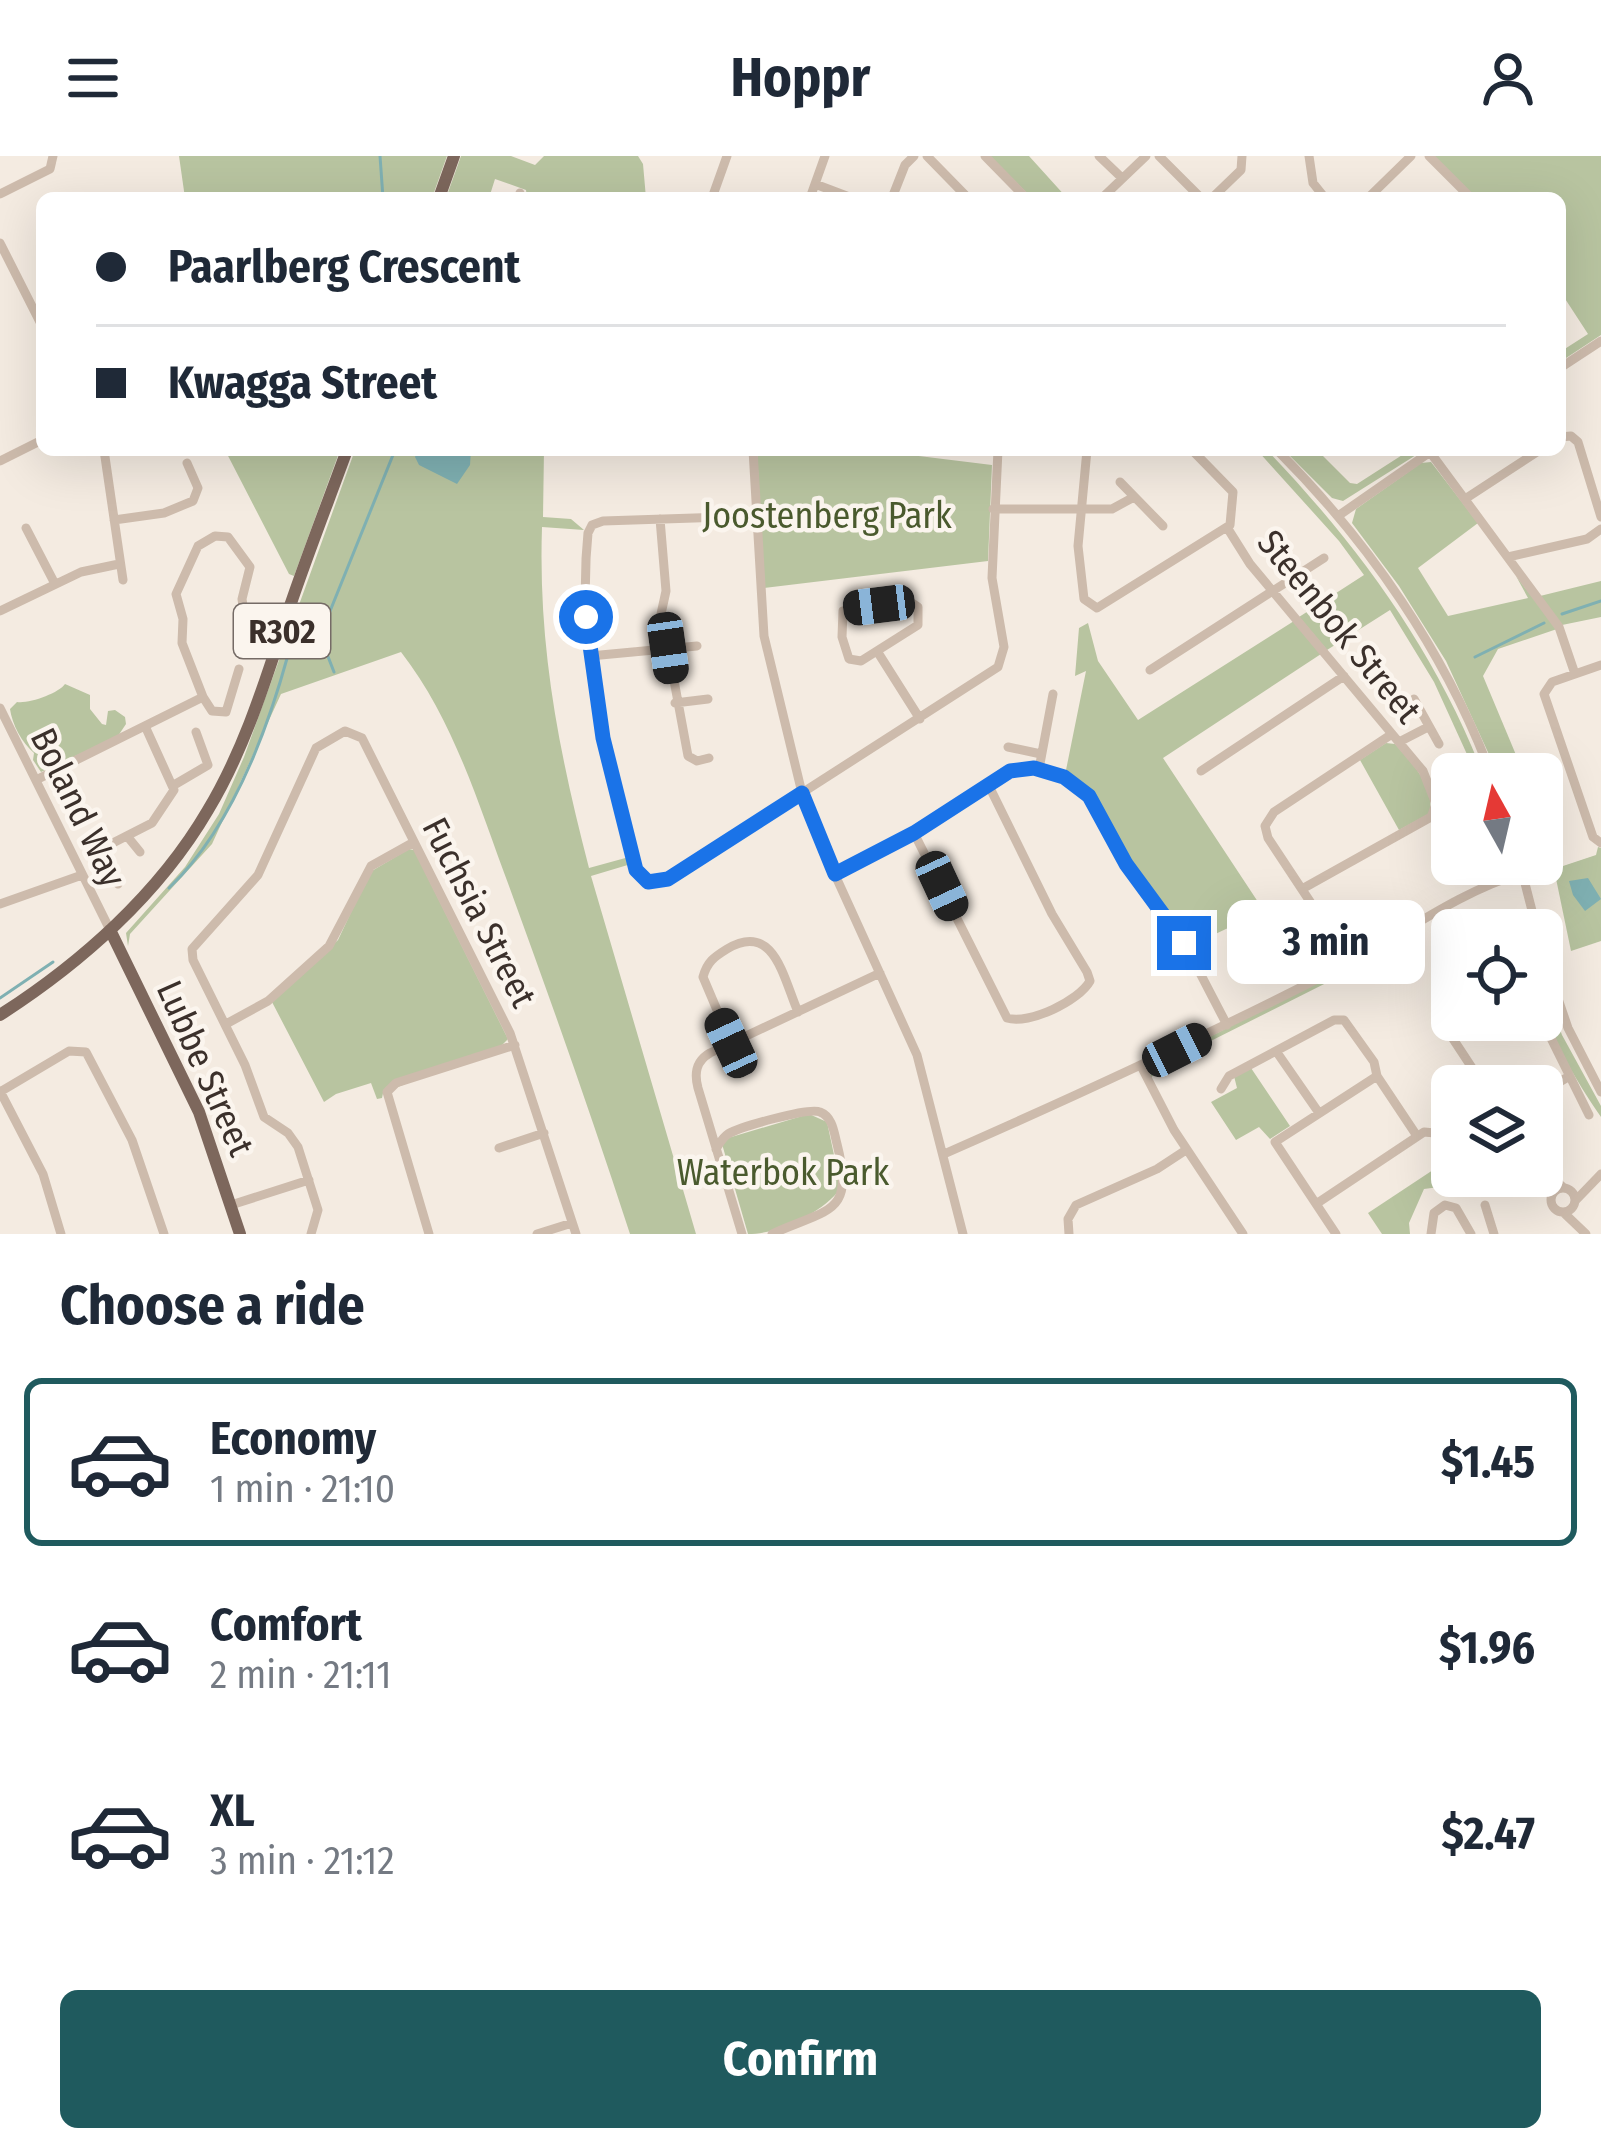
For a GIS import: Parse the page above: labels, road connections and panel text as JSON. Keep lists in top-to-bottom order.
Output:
{
  "streets": {
    "main road": ["R302", "Lubbe Street"],
    "street": ["Steenbok Street", "Boland Way", "Fuchsia Street"]
  },
  "crossings": [
    ["R302", "Boland Way"],
    ["R302", "Lubbe Street"],
    ["Boland Way", "Lubbe Street"]
  ],
  "parks": ["Joostenberg Park", "Waterbok Park"],
  "north": "top",
  "page": {
    "header": "Hoppr",
    "banner": ["Paarlberg Crescent", "Kwagga Street"],
    "bubble": "3 min",
    "heading": "Choose a ride",
    "list": [
      {
        "name": "Economy",
        "note": "1 min · 21:10",
        "value": "$1.45"
      },
      {
        "name": "Comfort",
        "note": "2 min · 21:11",
        "value": "$1.96"
      },
      {
        "name": "XL",
        "note": "3 min · 21:12",
        "value": "$2.47"
      }
    ],
    "buttons": "Confirm"
  }
}
